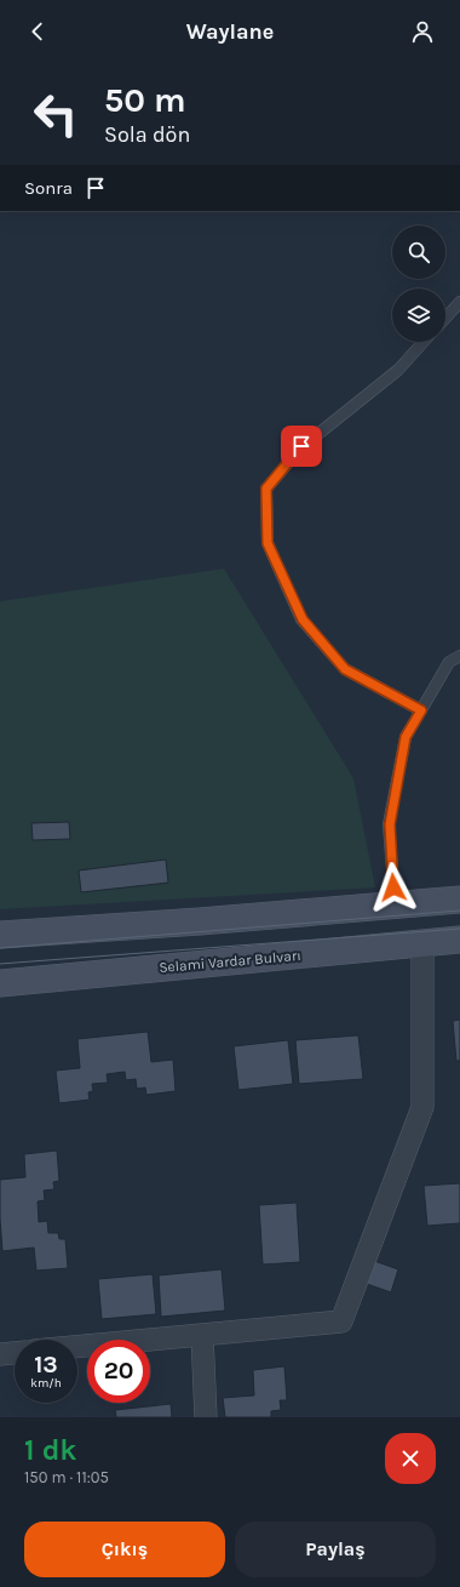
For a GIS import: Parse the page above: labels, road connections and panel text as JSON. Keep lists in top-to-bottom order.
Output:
{
  "streets": {
    "main road": ["Selami Vardar Bulvarı"]
  },
  "page": {
    "header": "Waylane",
    "turn": ["50 m", "Sola dön"],
    "then": "Sonra",
    "speed": "13 km/h",
    "limit": "20",
    "heading": ["1 dk", "150 m · 11:05"],
    "buttons": ["Çıkış", "Paylaş"]
  }
}
